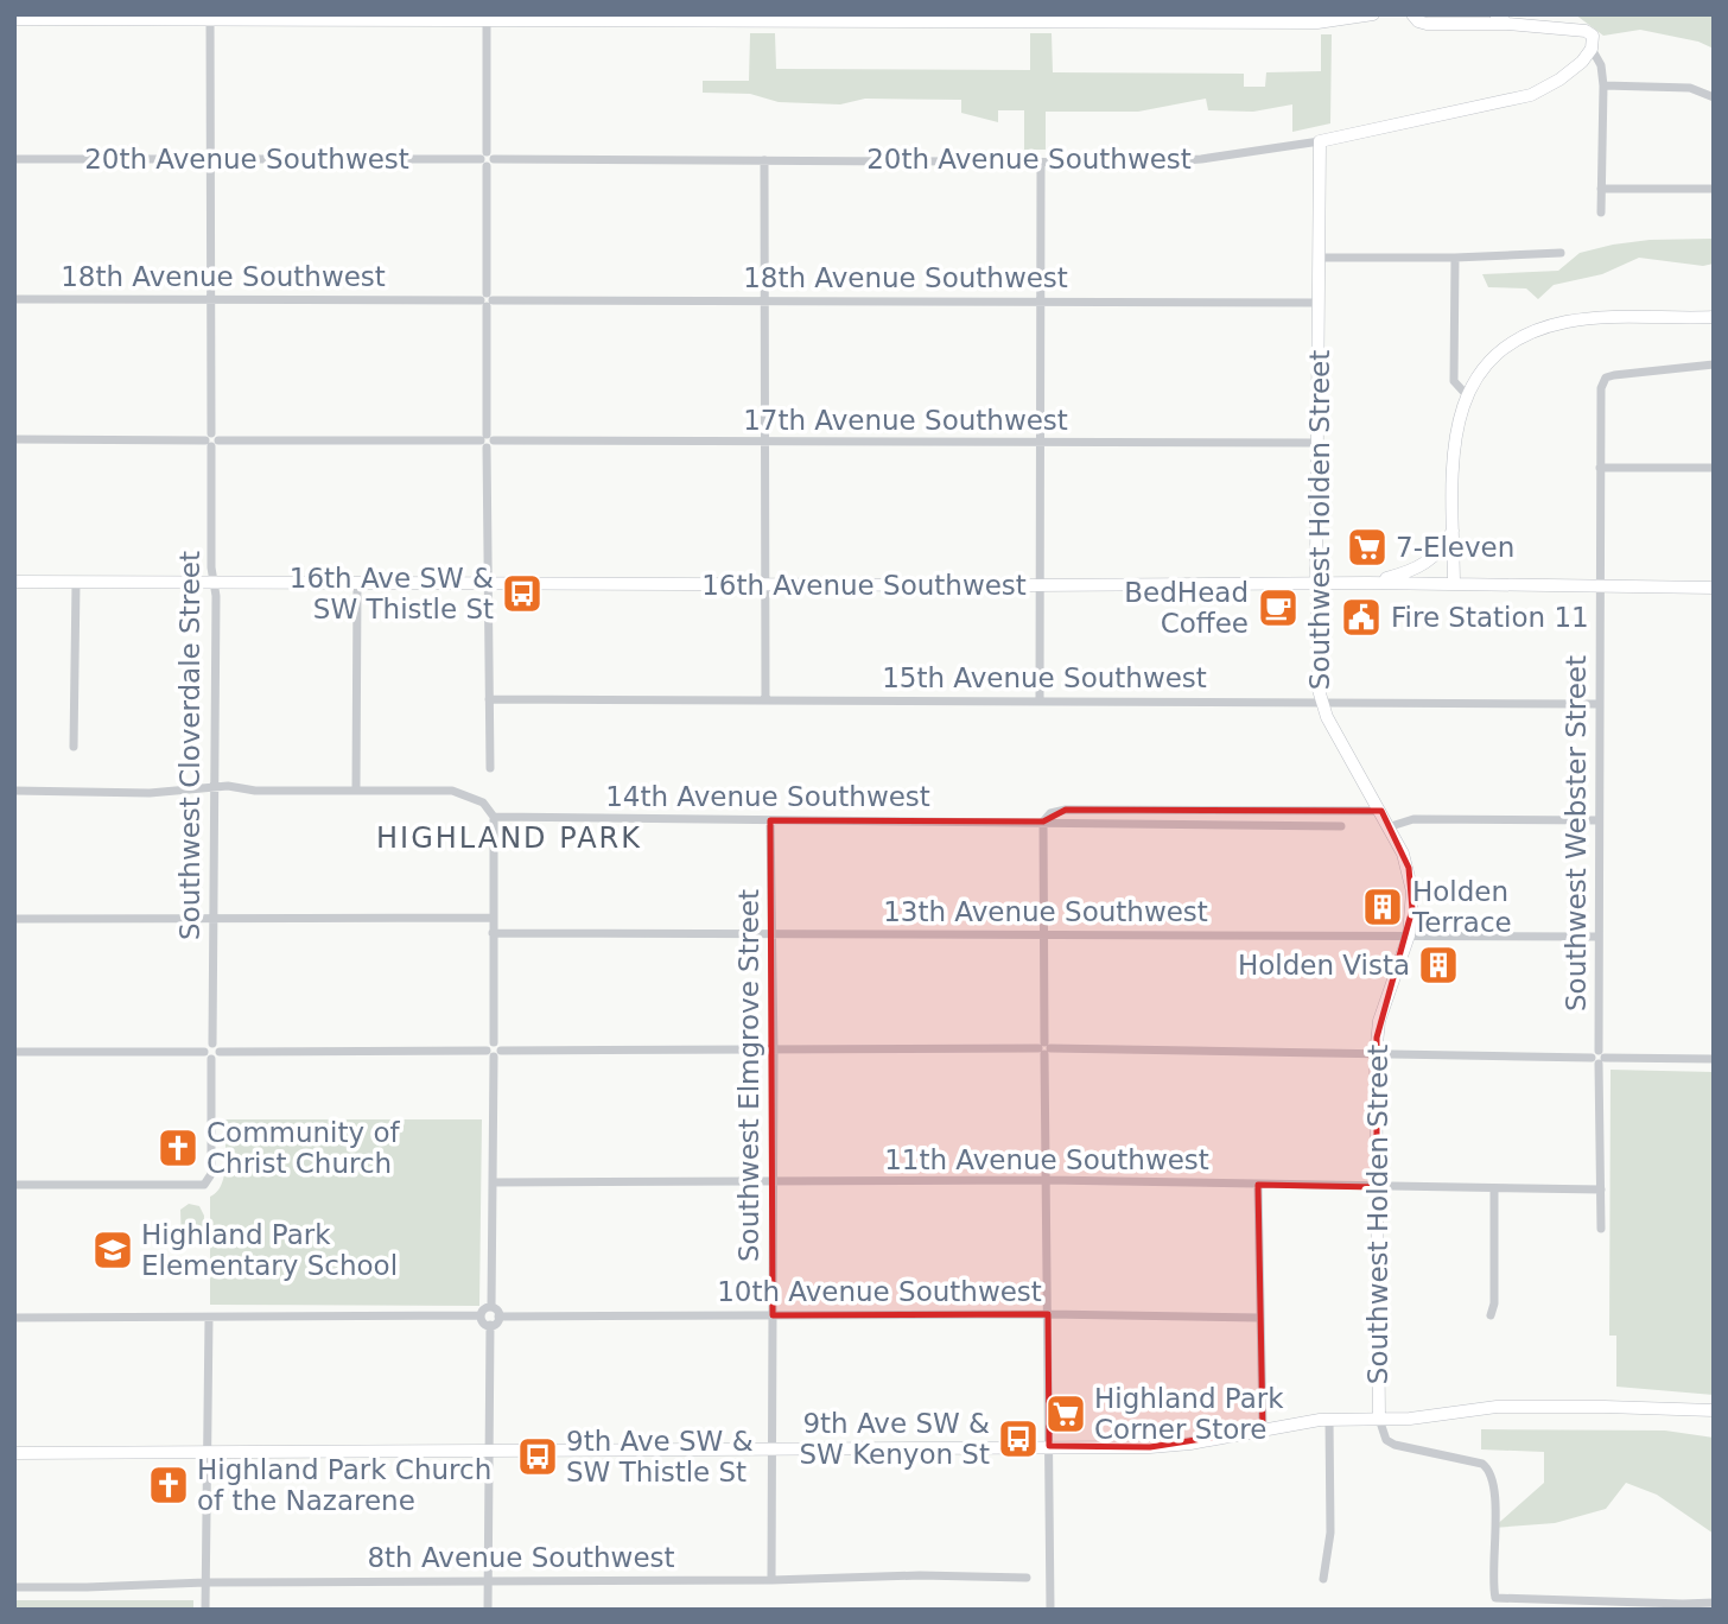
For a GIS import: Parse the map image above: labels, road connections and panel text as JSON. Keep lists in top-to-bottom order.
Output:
{
  "streets": {
    "street": [
      "20th Avenue Southwest",
      "18th Avenue Southwest",
      "17th Avenue Southwest",
      "Southwest Holden Street",
      "16th Avenue Southwest",
      "15th Avenue Southwest",
      "Southwest Cloverdale Street",
      "14th Avenue Southwest",
      "Southwest Webster Street",
      "13th Avenue Southwest",
      "Southwest Elmgrove Street",
      "11th Avenue Southwest",
      "10th Avenue Southwest",
      "8th Avenue Southwest"
    ]
  },
  "crossings": [
    ["20th Avenue Southwest", "Southwest Holden Street"],
    ["20th Avenue Southwest", "Southwest Cloverdale Street"],
    ["18th Avenue Southwest", "Southwest Holden Street"],
    ["18th Avenue Southwest", "Southwest Cloverdale Street"],
    ["17th Avenue Southwest", "Southwest Holden Street"],
    ["17th Avenue Southwest", "Southwest Cloverdale Street"],
    ["Southwest Holden Street", "16th Avenue Southwest"],
    ["Southwest Holden Street", "15th Avenue Southwest"],
    ["Southwest Holden Street", "14th Avenue Southwest"],
    ["Southwest Holden Street", "13th Avenue Southwest"],
    ["Southwest Holden Street", "11th Avenue Southwest"],
    ["16th Avenue Southwest", "Southwest Cloverdale Street"],
    ["16th Avenue Southwest", "Southwest Webster Street"],
    ["15th Avenue Southwest", "Southwest Webster Street"],
    ["14th Avenue Southwest", "Southwest Elmgrove Street"],
    ["Southwest Webster Street", "13th Avenue Southwest"],
    ["Southwest Webster Street", "11th Avenue Southwest"],
    ["13th Avenue Southwest", "Southwest Elmgrove Street"],
    ["Southwest Elmgrove Street", "11th Avenue Southwest"],
    ["Southwest Elmgrove Street", "10th Avenue Southwest"],
    ["Southwest Elmgrove Street", "8th Avenue Southwest"]
  ],
  "districts": ["HIGHLAND PARK"],
  "places": {
    "supermarket": ["7-Eleven", "Highland Park Corner Store"],
    "bus stop": ["16th Ave SW & SW Thistle St", "9th Ave SW & SW Kenyon St", "9th Ave SW & SW Thistle St"],
    "cafe": ["BedHead Coffee"],
    "public building": ["Fire Station 11"],
    "building": ["Holden Terrace", "Holden Vista"],
    "church": ["Community of Christ Church", "Highland Park Church of the Nazarene"],
    "school or university": ["Highland Park Elementary School"]
  }
}
